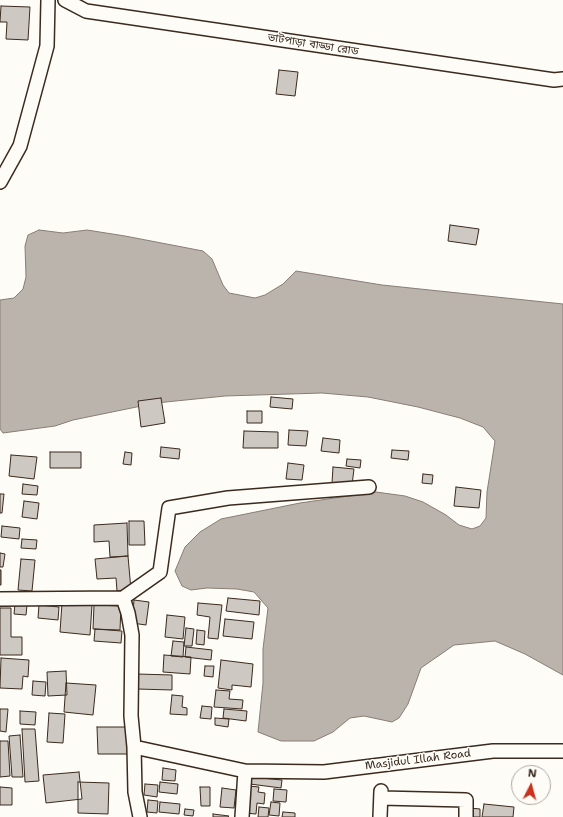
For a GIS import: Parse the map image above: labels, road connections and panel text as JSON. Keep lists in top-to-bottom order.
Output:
{
  "streets": {
    "street": ["ভাটপাড়া বাড্ডা রোড", "Masjidul Illah Road"]
  },
  "north": "top"
}
